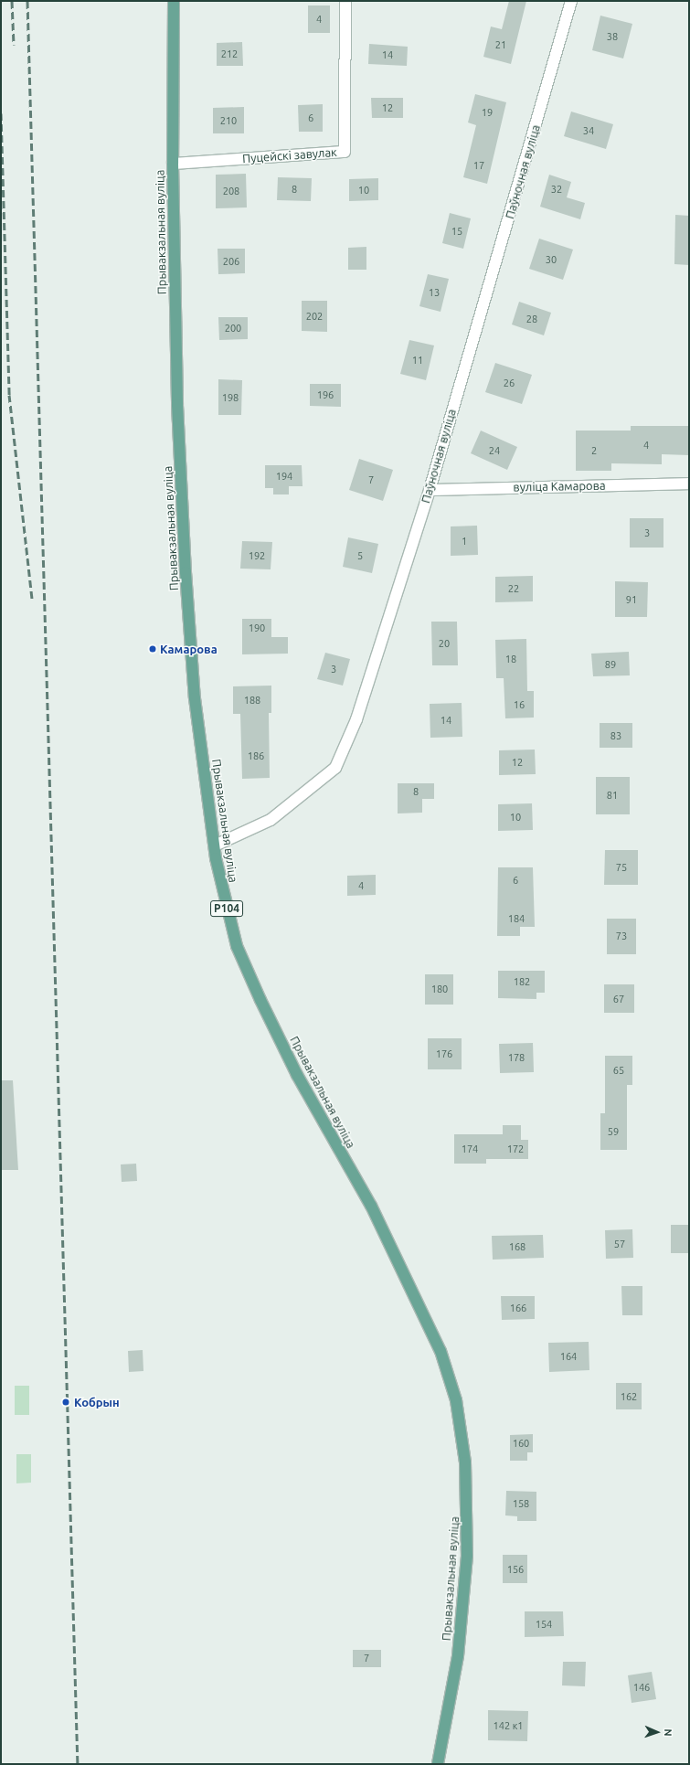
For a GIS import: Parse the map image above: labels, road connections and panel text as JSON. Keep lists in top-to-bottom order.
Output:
{
  "streets": {
    "main road": ["Прывакзальная вуліца", "Р104"],
    "street": ["Пуцейскі завулак", "Паўночная вуліца", "вуліца Камарова"]
  },
  "crossings": [
    ["Пуцейскі завулак", "Прывакзальная вуліца"],
    ["Паўночная вуліца", "Прывакзальная вуліца"],
    ["Паўночная вуліца", "вуліца Камарова"]
  ],
  "places": ["Камарова", "Кобрын"],
  "house_numbers": [
    "4",
    "38",
    "21",
    "212",
    "14",
    "12",
    "19",
    "6",
    "210",
    "34",
    "17",
    "8",
    "32",
    "10",
    "208",
    "15",
    "30",
    "206",
    "13",
    "202",
    "28",
    "200",
    "11",
    "26",
    "196",
    "198",
    "4",
    "24",
    "2",
    "194",
    "7",
    "3",
    "1",
    "192",
    "5",
    "22",
    "91",
    "190",
    "20",
    "18",
    "89",
    "3",
    "188",
    "16",
    "14",
    "83",
    "186",
    "12",
    "8",
    "81",
    "10",
    "75",
    "6",
    "4",
    "184",
    "73",
    "182",
    "180",
    "67",
    "176",
    "178",
    "65",
    "59",
    "174",
    "172",
    "57",
    "168",
    "166",
    "164",
    "162",
    "160",
    "158",
    "156",
    "154",
    "7",
    "146",
    "142 к1"
  ],
  "north": "right"
}
